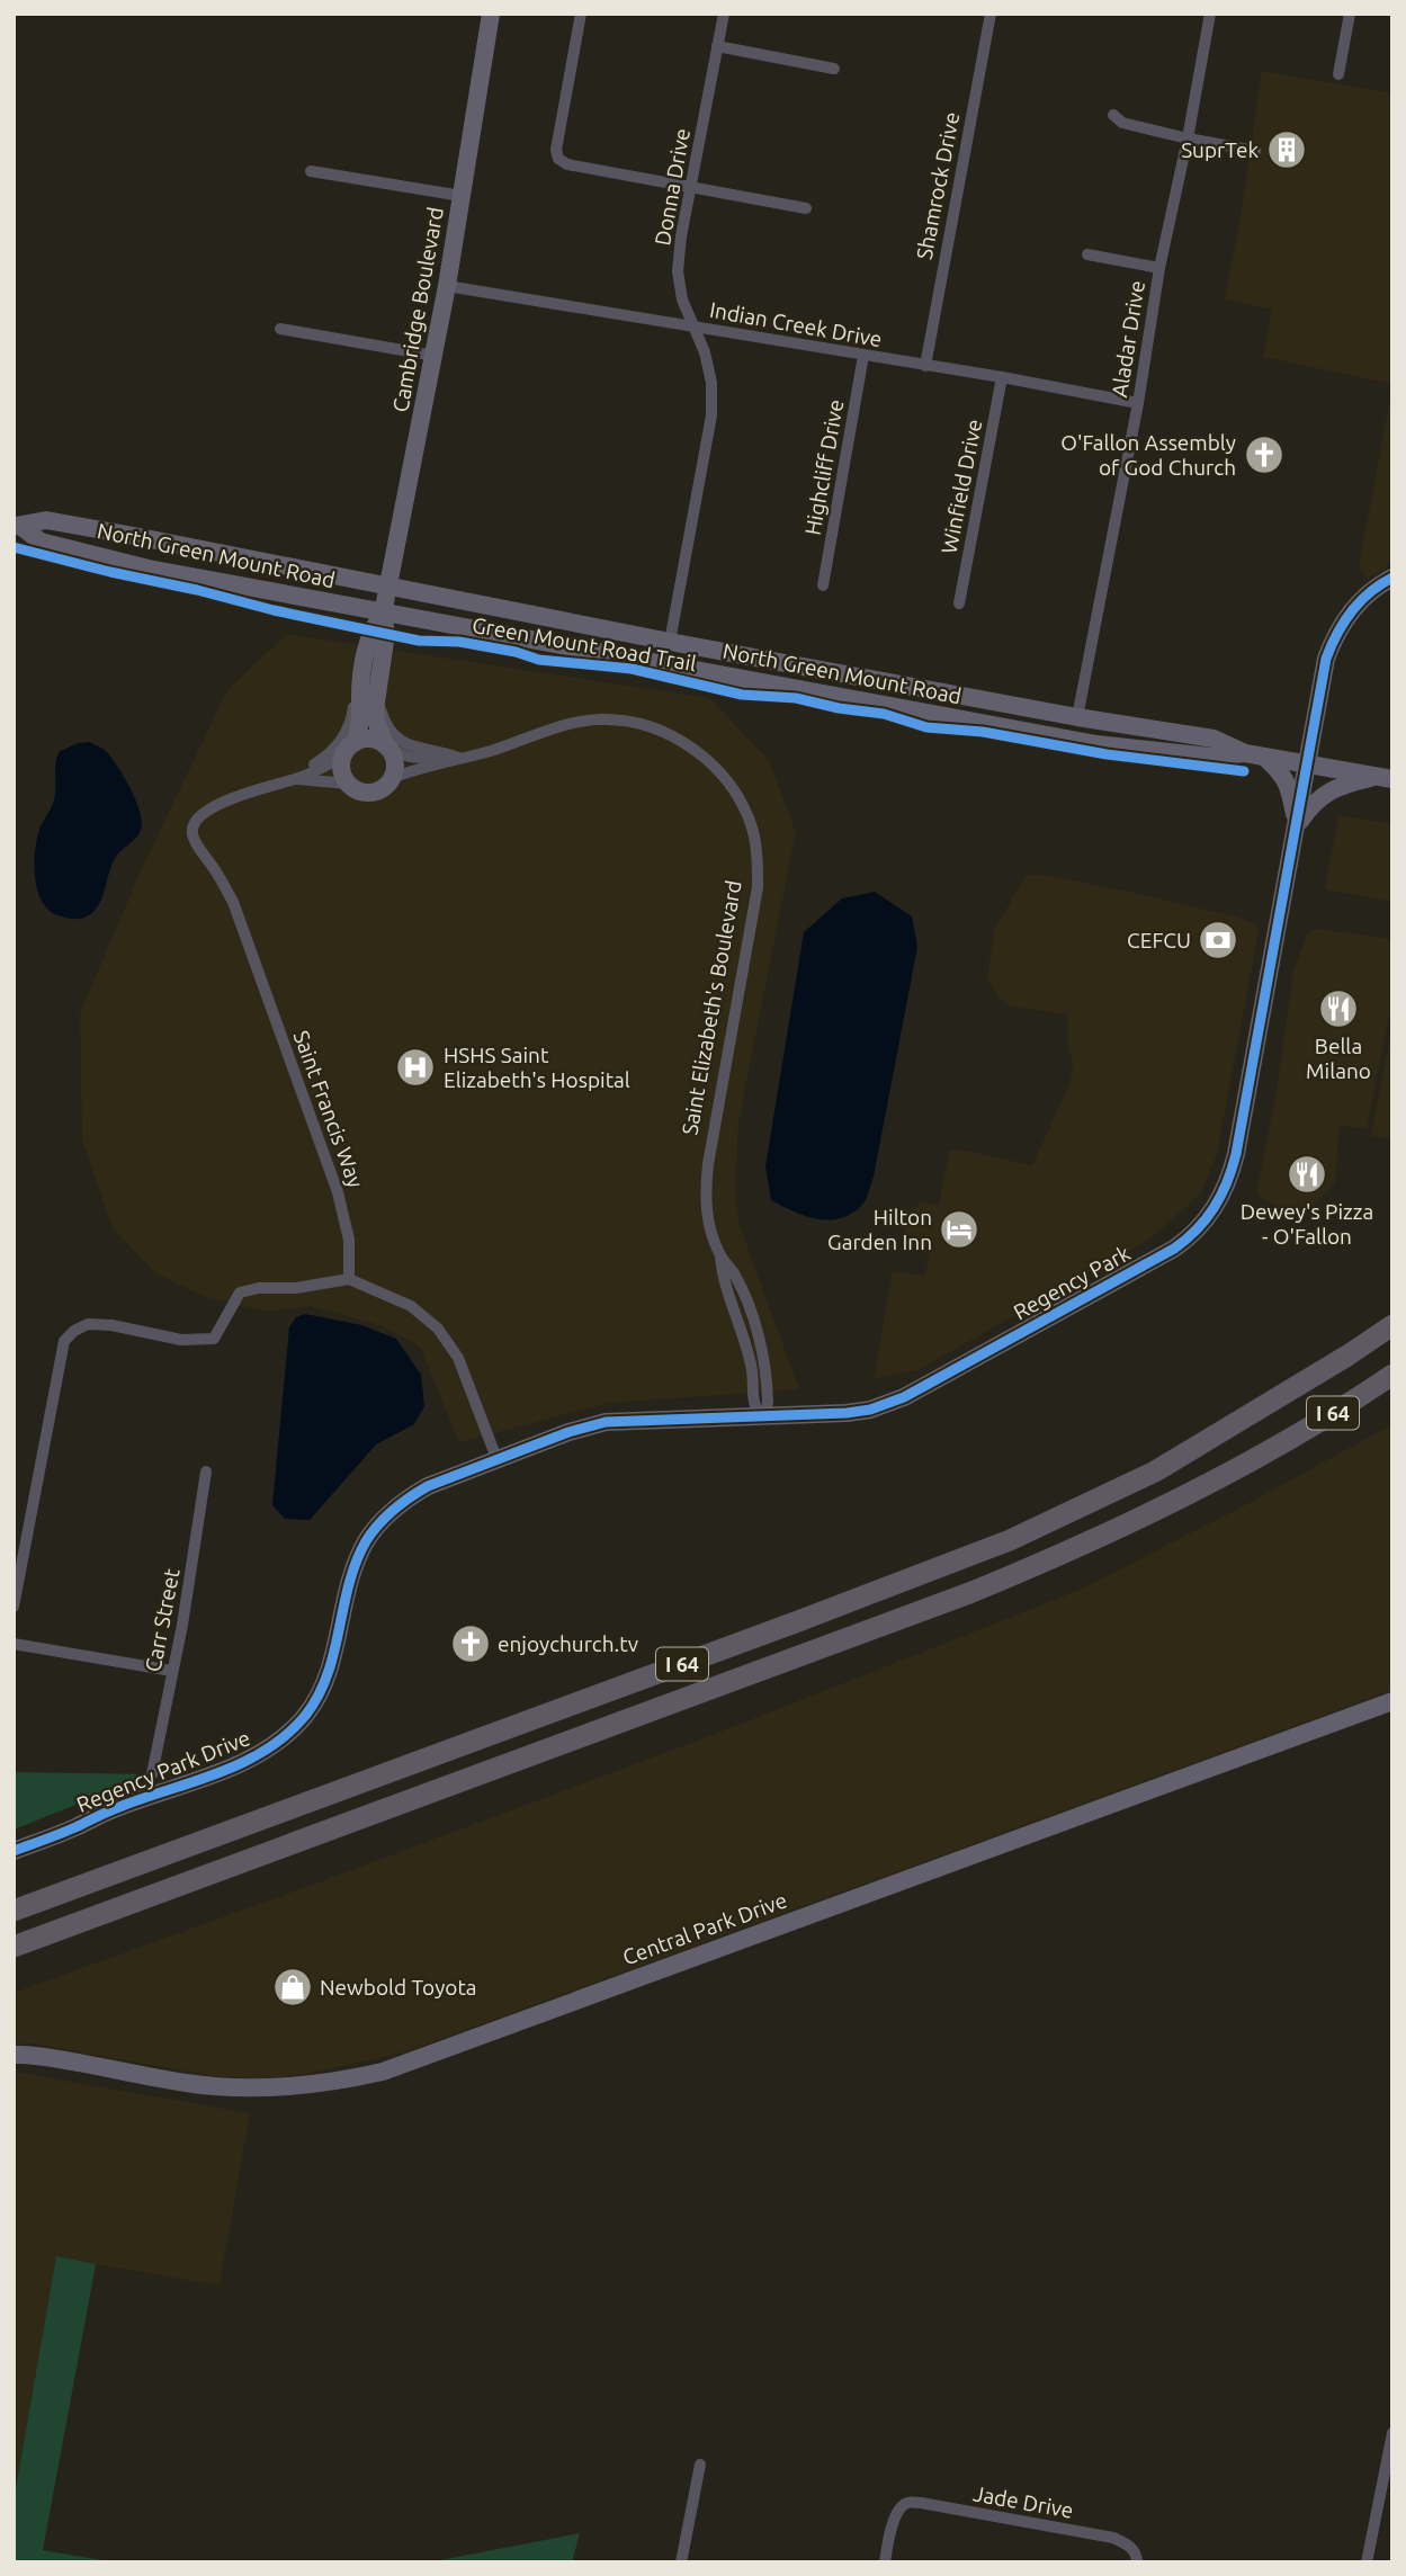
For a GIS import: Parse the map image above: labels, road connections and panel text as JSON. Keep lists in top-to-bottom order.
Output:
{
  "streets": {
    "highway": ["I 64"],
    "street": [
      "Shamrock Drive",
      "Donna Drive",
      "Cambridge Boulevard",
      "Indian Creek Drive",
      "Aladar Drive",
      "Highcliff Drive",
      "Winfield Drive",
      "North Green Mount Road",
      "Saint Elizabeth's Boulevard",
      "Saint Francis Way",
      "Regency Park",
      "Carr Street",
      "Regency Park Drive",
      "Central Park Drive",
      "Jade Drive"
    ],
    "cycle path": ["Green Mount Road Trail"]
  },
  "crossings": [
    ["Shamrock Drive", "Indian Creek Drive"],
    ["Donna Drive", "Indian Creek Drive"],
    ["Donna Drive", "North Green Mount Road"],
    ["Cambridge Boulevard", "Indian Creek Drive"],
    ["Cambridge Boulevard", "North Green Mount Road"],
    ["Indian Creek Drive", "Aladar Drive"],
    ["Indian Creek Drive", "Highcliff Drive"],
    ["Indian Creek Drive", "Winfield Drive"],
    ["Aladar Drive", "North Green Mount Road"],
    ["North Green Mount Road", "Regency Park"],
    ["Saint Elizabeth's Boulevard", "Saint Francis Way"],
    ["Saint Elizabeth's Boulevard", "Regency Park"],
    ["Regency Park", "Regency Park Drive"]
  ],
  "places": {
    "building": ["SuprTek"],
    "church": ["O'Fallon Assembly of God Church", "enjoychurch.tv"],
    "bank": ["CEFCU"],
    "restaurant": ["Bella Milano", "Dewey's Pizza - O'Fallon"],
    "hospital": ["HSHS Saint Elizabeth's Hospital"],
    "hotel": ["Hilton Garden Inn"],
    "shop": ["Newbold Toyota"]
  }
}
